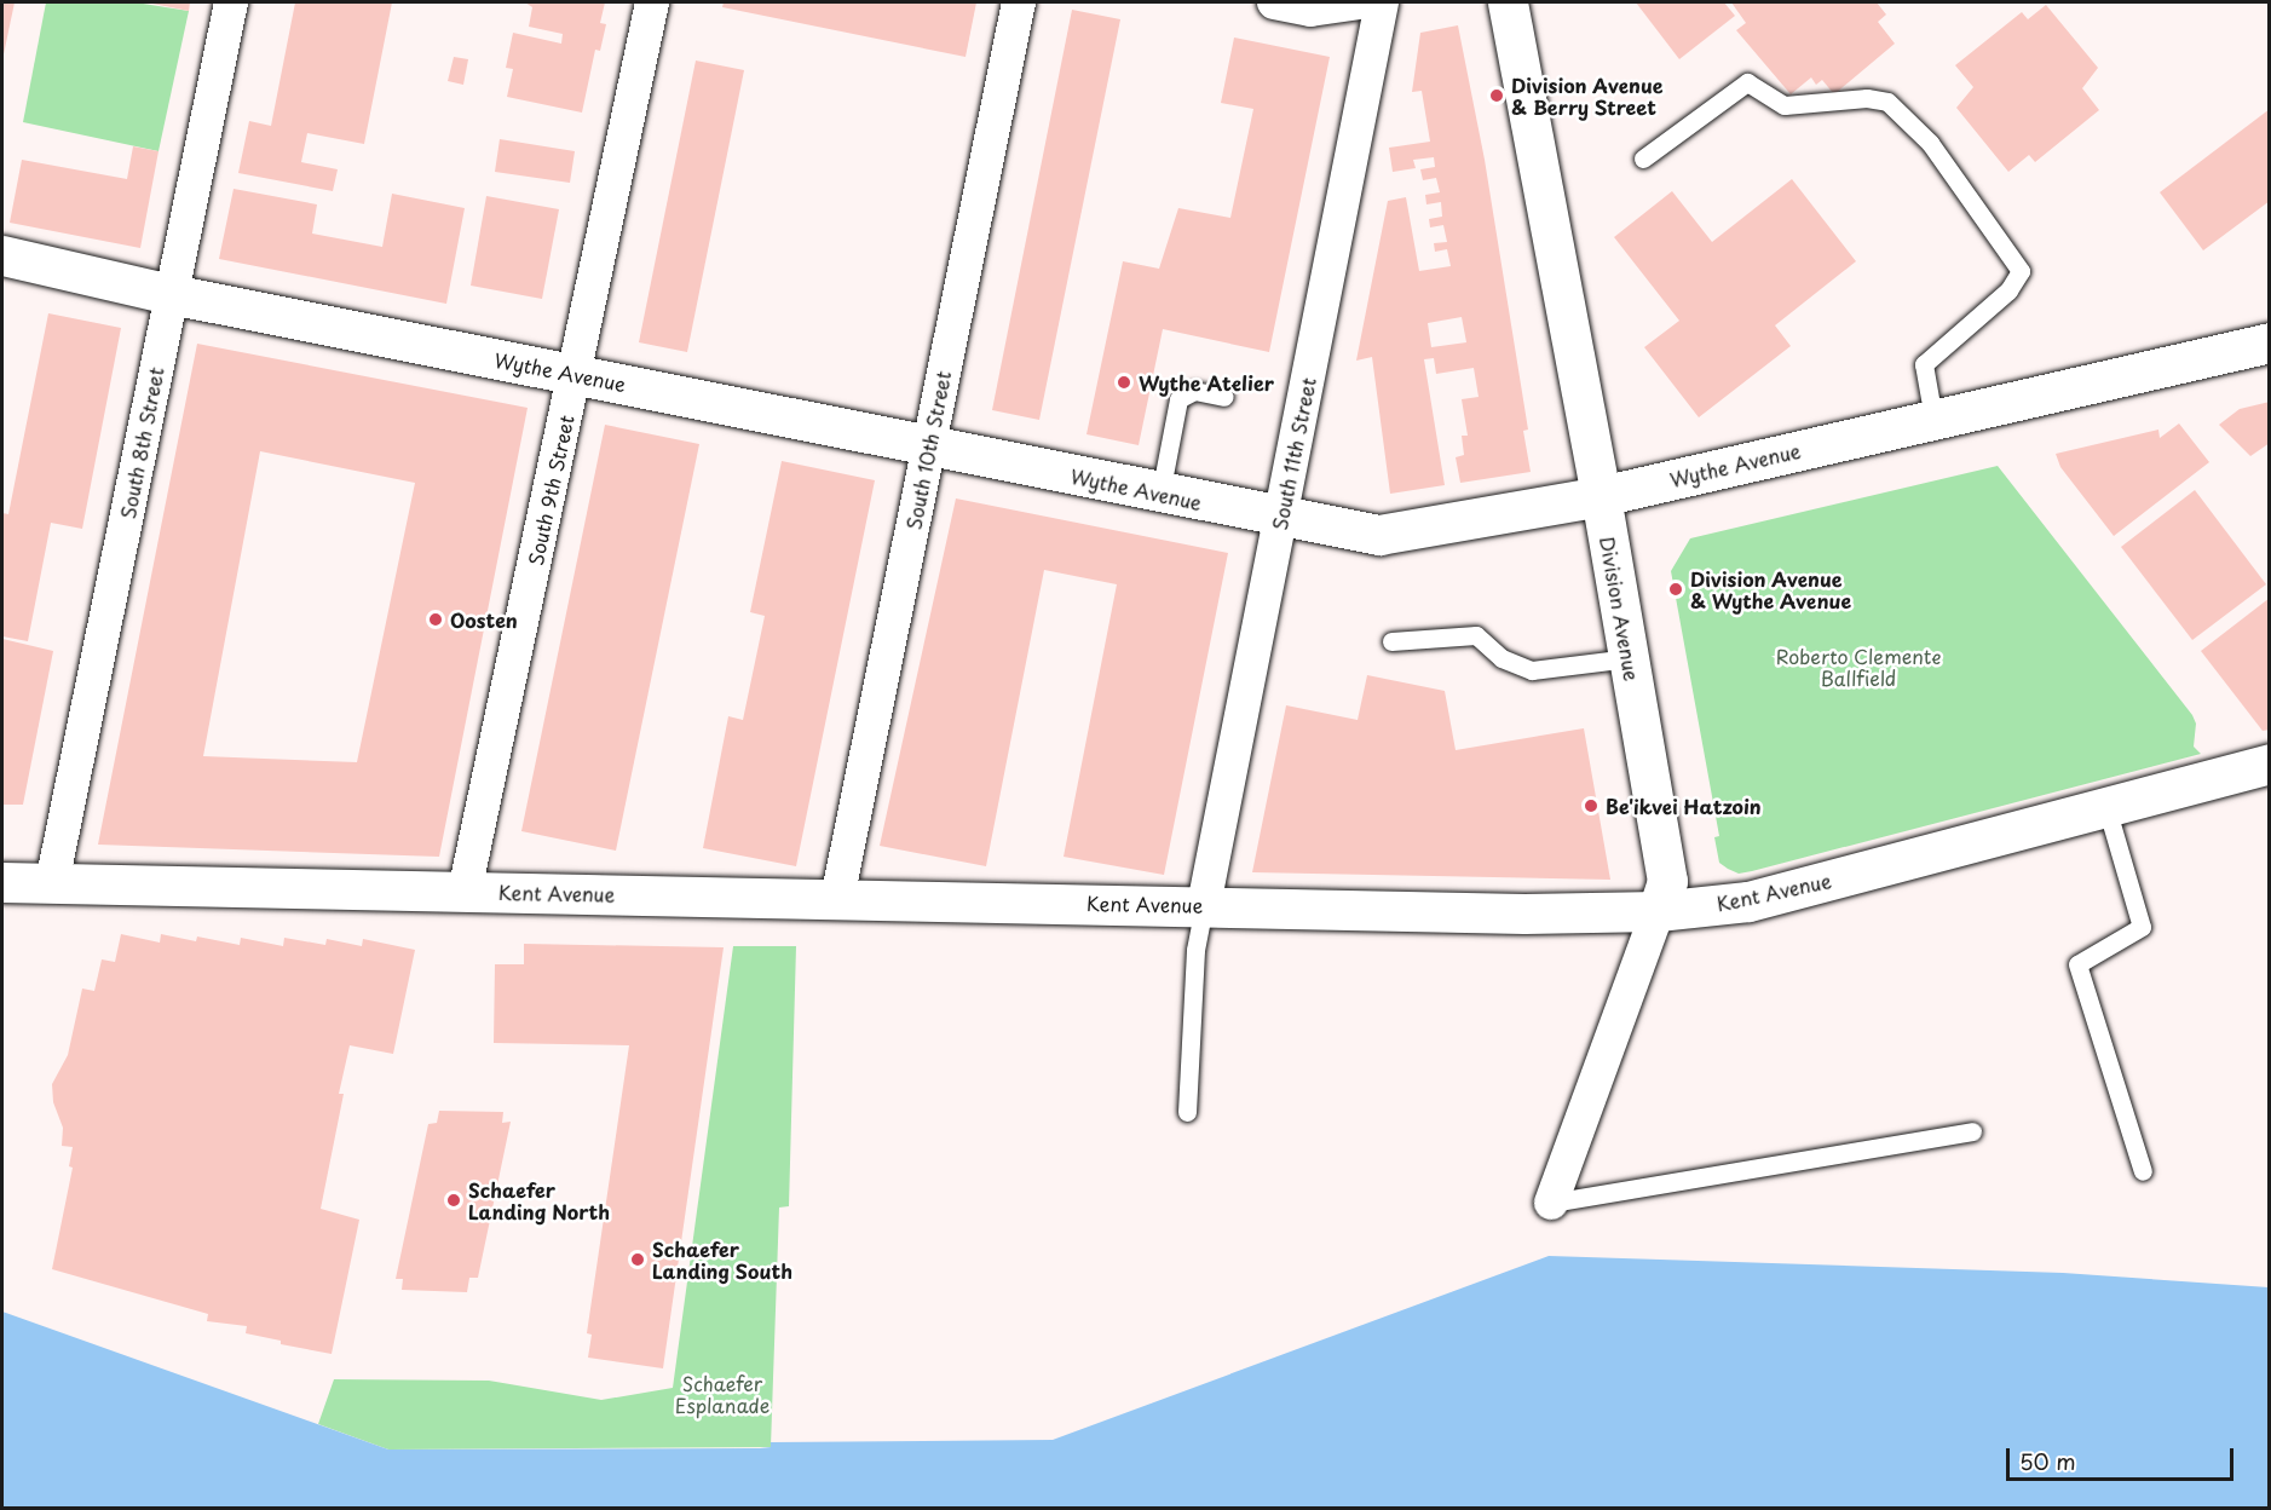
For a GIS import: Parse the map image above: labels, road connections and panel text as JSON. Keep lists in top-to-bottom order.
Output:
{
  "streets": {
    "main road": ["Wythe Avenue", "Division Avenue", "Kent Avenue"],
    "street": [
      "South 8th Street",
      "South 10th Street",
      "South 11th Street",
      "South 9th Street"
    ]
  },
  "crossings": [
    ["Wythe Avenue", "South 8th Street"],
    ["Wythe Avenue", "South 10th Street"],
    ["Wythe Avenue", "South 11th Street"],
    ["Wythe Avenue", "South 9th Street"],
    ["Wythe Avenue", "Division Avenue"],
    ["South 8th Street", "Kent Avenue"],
    ["South 10th Street", "Kent Avenue"],
    ["South 11th Street", "Kent Avenue"],
    ["South 9th Street", "Kent Avenue"],
    ["Division Avenue", "Kent Avenue"]
  ],
  "parks": ["Roberto Clemente Ballfield", "Schaefer Esplanade"],
  "places": [
    "Division Avenue & Berry Street",
    "Wythe Atelier",
    "Division Avenue & Wythe Avenue",
    "Oosten",
    "Be'ikvei Hatzoin",
    "Schaefer Landing North",
    "Schaefer Landing South"
  ],
  "scale_bar": "50 m"
}
